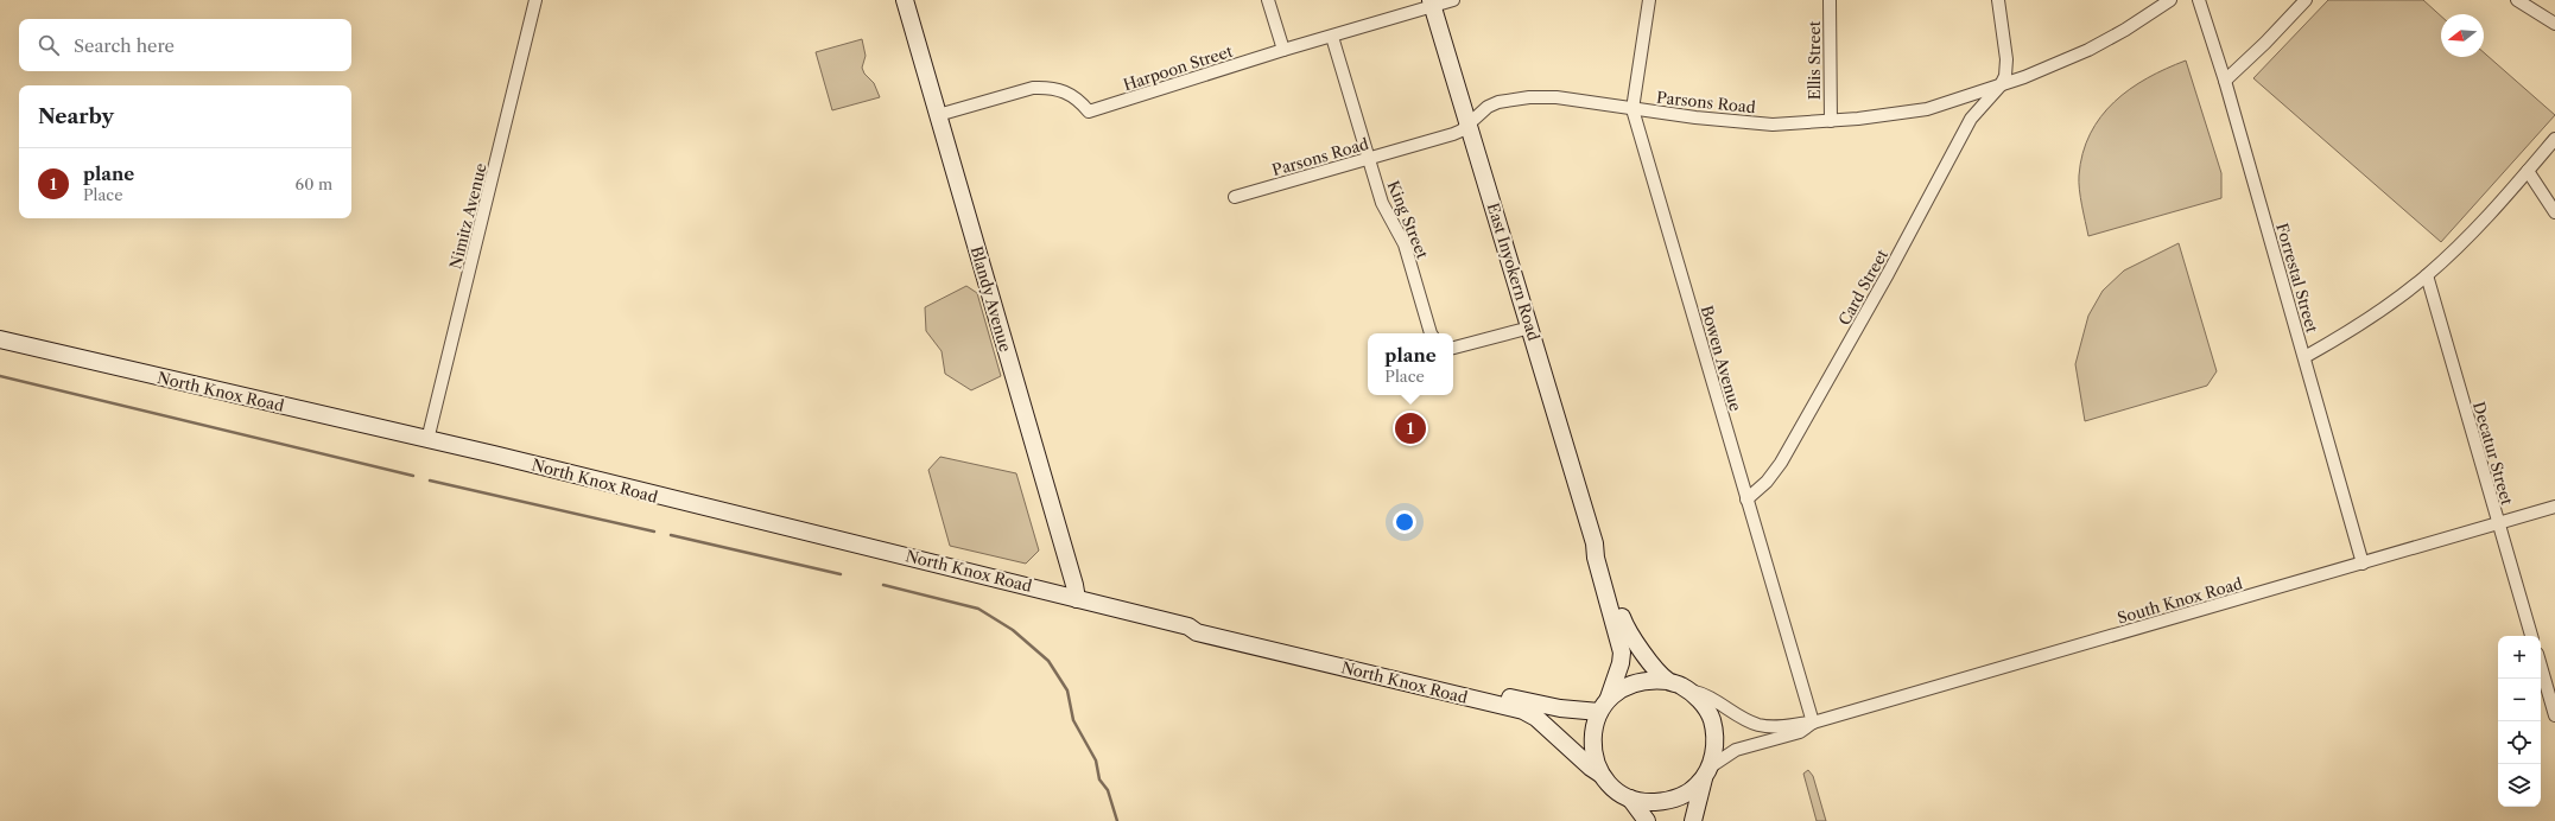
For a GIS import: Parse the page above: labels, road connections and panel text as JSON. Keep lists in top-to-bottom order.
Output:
{
  "streets": {
    "street": [
      "Ellis Street",
      "Harpoon Street",
      "Parsons Road",
      "Nimitz Avenue",
      "King Street",
      "East Inyokern Road",
      "Forrestal Street",
      "Card Street",
      "Blandy Avenue",
      "Bowen Avenue",
      "North Knox Road",
      "Decatur Street",
      "South Knox Road"
    ]
  },
  "crossings": [
    ["Ellis Street", "Parsons Road"],
    ["Harpoon Street", "King Street"],
    ["Harpoon Street", "East Inyokern Road"],
    ["Harpoon Street", "Blandy Avenue"],
    ["Parsons Road", "King Street"],
    ["Parsons Road", "East Inyokern Road"],
    ["Parsons Road", "Card Street"],
    ["Parsons Road", "Bowen Avenue"],
    ["Nimitz Avenue", "North Knox Road"],
    ["East Inyokern Road", "North Knox Road"],
    ["East Inyokern Road", "South Knox Road"],
    ["Forrestal Street", "South Knox Road"],
    ["Card Street", "Bowen Avenue"],
    ["Blandy Avenue", "North Knox Road"],
    ["Bowen Avenue", "South Knox Road"],
    ["North Knox Road", "South Knox Road"],
    ["Decatur Street", "South Knox Road"]
  ],
  "north": "left",
  "page": {
    "search": "Search here",
    "heading": "Nearby",
    "list": [
      {
        "mark": "1",
        "name": "plane",
        "note": "Place",
        "value": "60 m"
      }
    ],
    "popup": ["plane", "Place"],
    "pins": "1",
    "map_buttons": ["+", "−"]
  }
}
